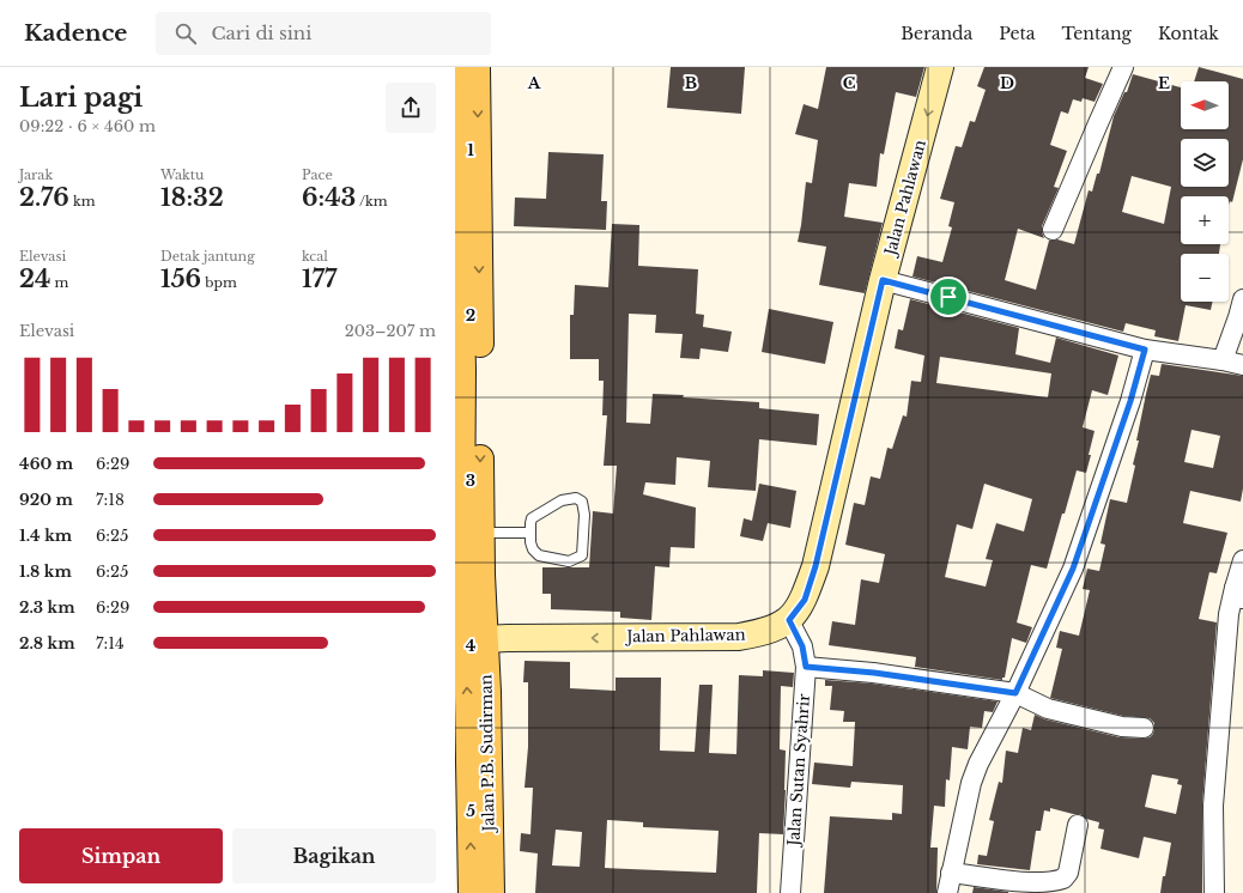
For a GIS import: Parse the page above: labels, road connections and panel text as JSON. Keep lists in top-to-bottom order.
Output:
{
  "streets": {
    "main road": ["Jalan Pahlawan", "Jalan P.B. Sudirman"],
    "street": ["Jalan Sutan Syahrir"]
  },
  "crossings": [
    ["Jalan Pahlawan", "Jalan P.B. Sudirman"]
  ],
  "one_way": ["Jalan Pahlawan"],
  "north": "left",
  "page": {
    "header": "Kadence",
    "search": "Cari di sini",
    "nav": [
      "Beranda",
      "Peta",
      "Tentang",
      "Kontak"
    ],
    "heading": ["Lari pagi", "09:22 · 6 × 460 m"],
    "map_buttons": ["+", "−"],
    "stats": [
      ["Jarak", "2.76 km"],
      ["Waktu", "18:32"],
      ["Pace", "6:43 /km"],
      ["Elevasi", "24 m"],
      ["Detak jantung", "156 bpm"],
      ["kcal", "177"]
    ],
    "chart": ["Elevasi", "203–207 m"],
    "list": [
      {
        "name": "460 m",
        "note": "6:29"
      },
      {
        "name": "920 m",
        "note": "7:18"
      },
      {
        "name": "1.4 km",
        "note": "6:25"
      },
      {
        "name": "1.8 km",
        "note": "6:25"
      },
      {
        "name": "2.3 km",
        "note": "6:29"
      },
      {
        "name": "2.8 km",
        "note": "7:14"
      }
    ],
    "buttons": ["Simpan", "Bagikan"]
  },
  "grid": {
    "columns": [
      "A",
      "B",
      "C",
      "D",
      "E"
    ],
    "rows": [
      "1",
      "2",
      "3",
      "4",
      "5"
    ]
  }
}
